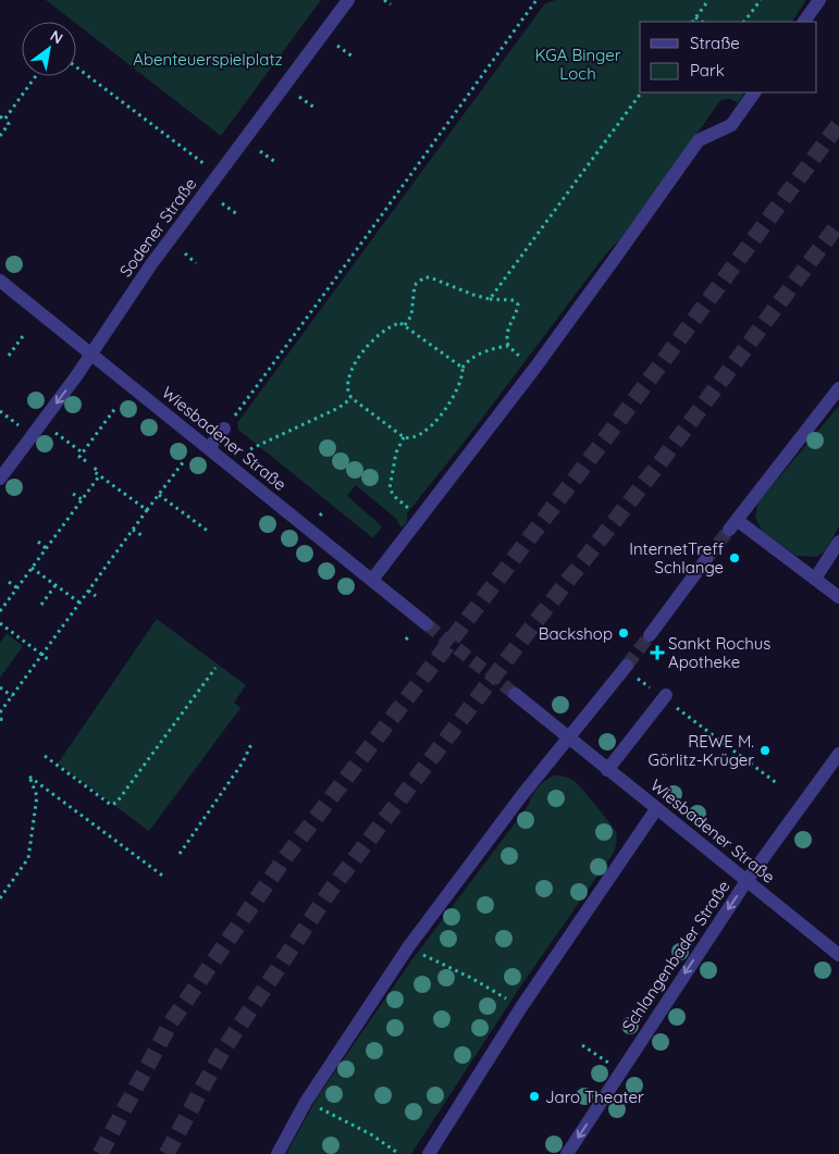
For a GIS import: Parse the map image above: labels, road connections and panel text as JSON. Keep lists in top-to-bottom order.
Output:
{
  "streets": {
    "street": ["Sodener Straße", "Wiesbadener Straße", "Schlangenbader Straße"]
  },
  "crossings": [
    ["Sodener Straße", "Wiesbadener Straße"],
    ["Wiesbadener Straße", "Schlangenbader Straße"]
  ],
  "parks": ["KGA Binger Loch", "Abenteuerspielplatz"],
  "places": {
    "other": [
      "InternetTreff Schlange",
      "Backshop",
      "REWE M. Görlitz-Krüger",
      "Jaro Theater"
    ],
    "health": ["Sankt Rochus Apotheke"]
  },
  "legend": ["Straße", "Park"],
  "north": "top right"
}
